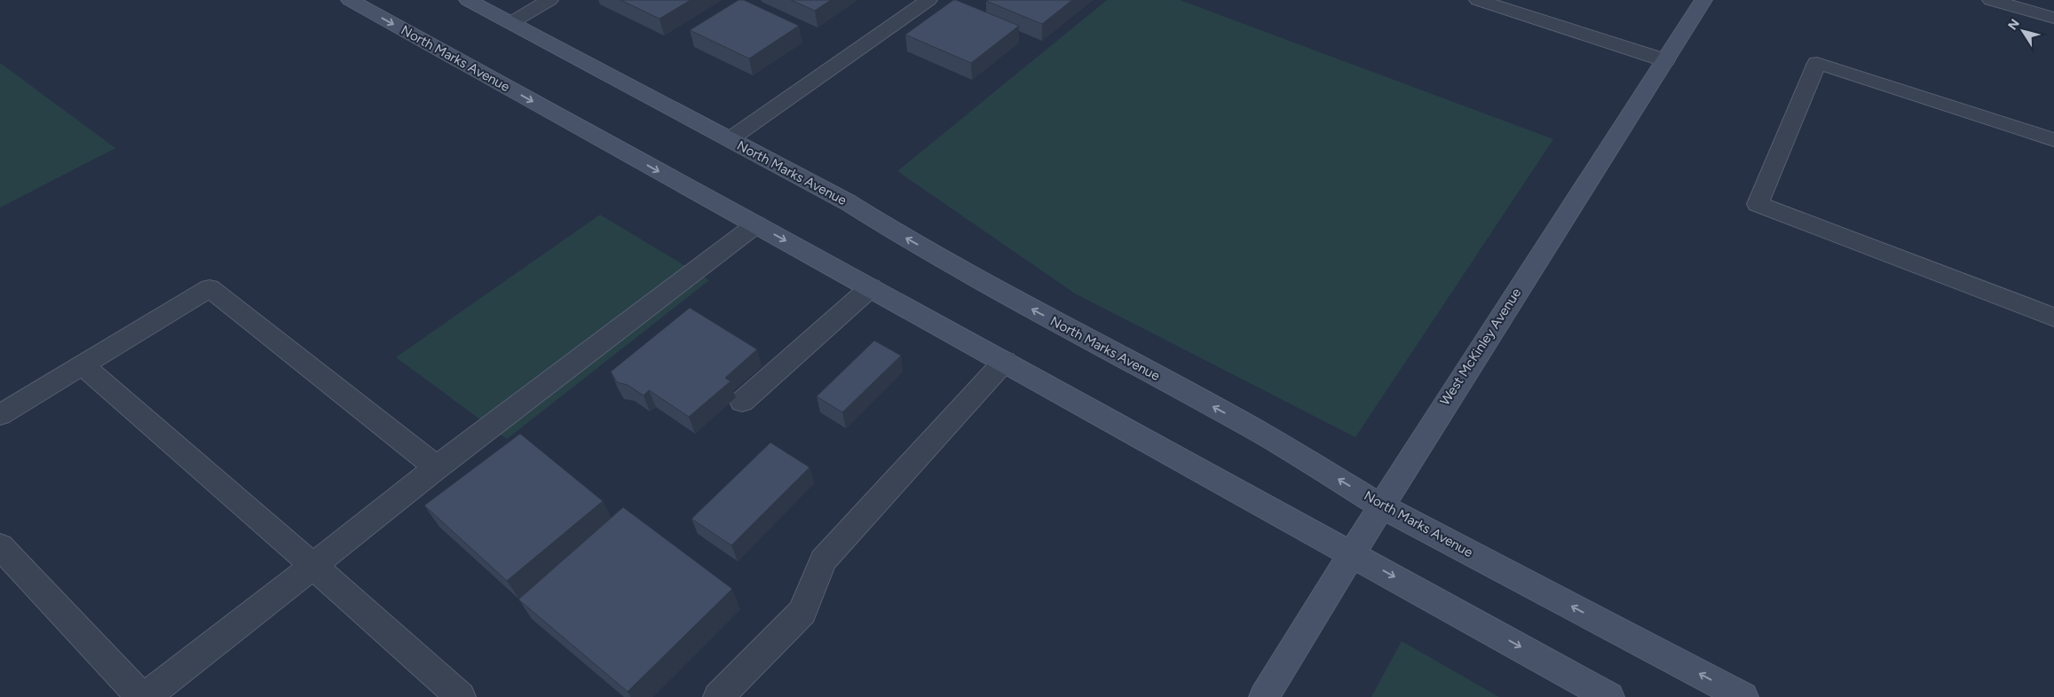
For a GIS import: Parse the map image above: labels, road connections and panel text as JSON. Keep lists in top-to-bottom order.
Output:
{
  "streets": {
    "main road": ["North Marks Avenue", "West McKinley Avenue"]
  },
  "crossings": [
    ["North Marks Avenue", "West McKinley Avenue"]
  ],
  "north": "top left"
}
